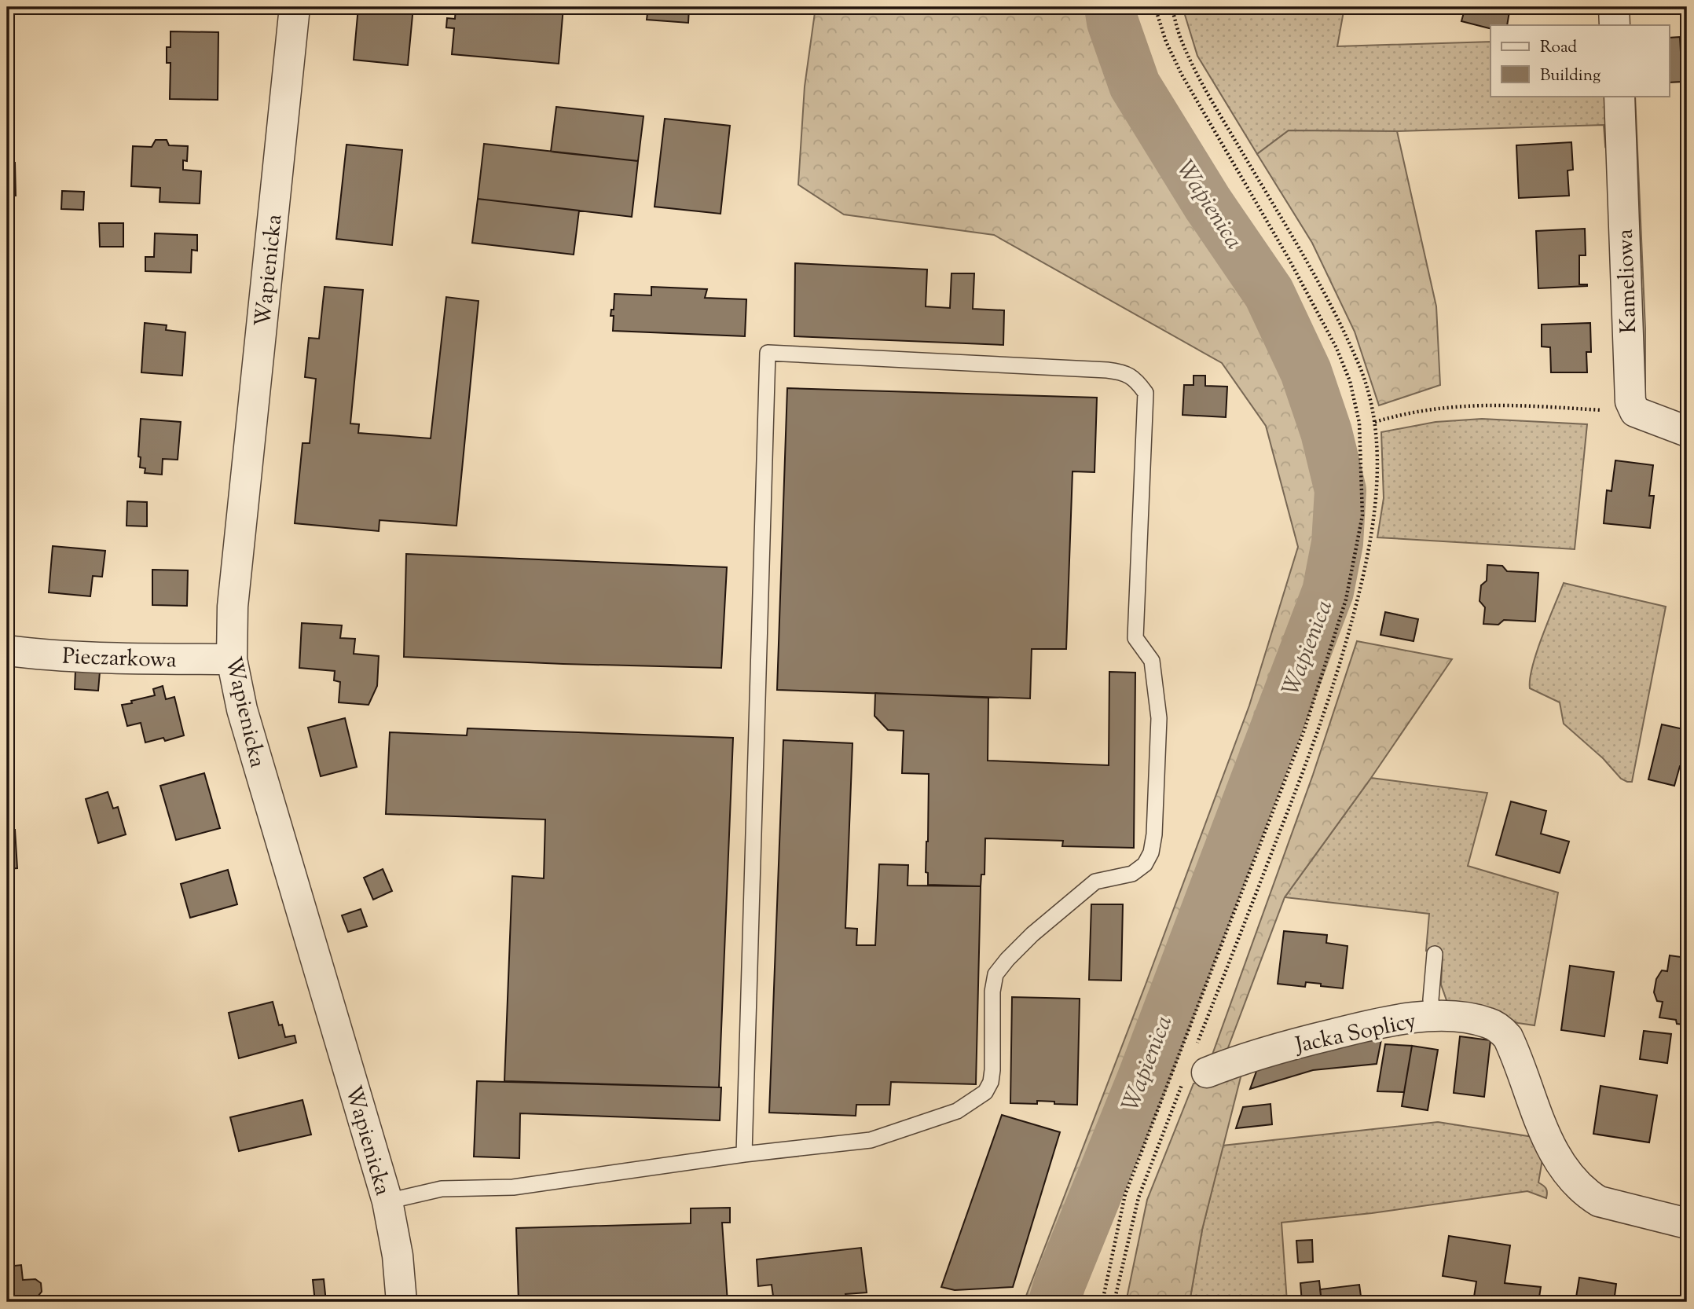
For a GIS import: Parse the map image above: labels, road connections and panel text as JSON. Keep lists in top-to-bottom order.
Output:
{
  "streets": {
    "street": [
      "Wapienicka",
      "Kameliowa",
      "Pieczarkowa",
      "Jacka Soplicy"
    ]
  },
  "crossings": [
    ["Wapienicka", "Pieczarkowa"]
  ],
  "water": ["Wapienica"],
  "legend": ["Road", "Building"]
}
